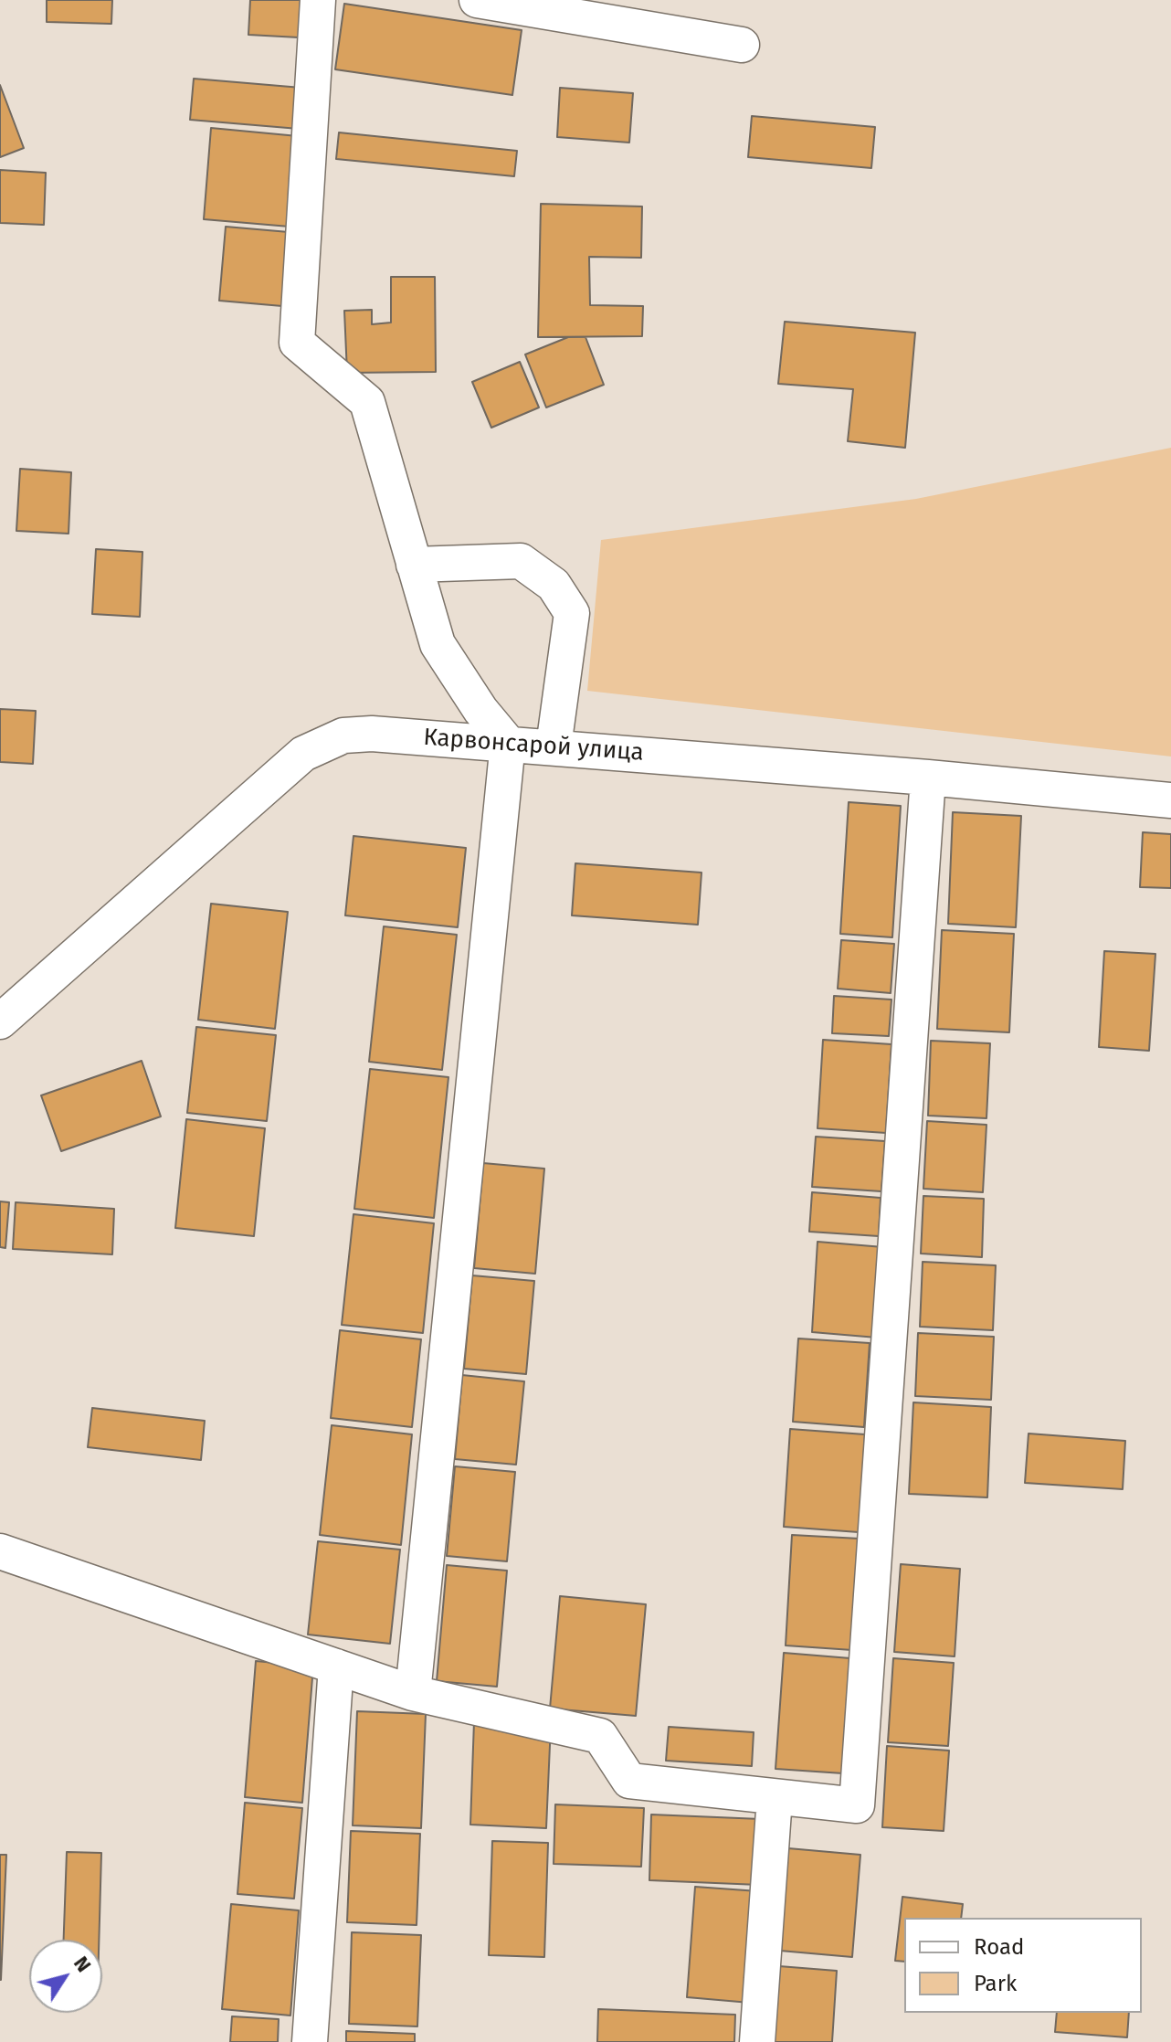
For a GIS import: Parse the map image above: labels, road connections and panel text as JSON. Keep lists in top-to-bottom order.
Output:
{
  "streets": {
    "street": ["Карвонсарой улица"]
  },
  "legend": ["Road", "Park"],
  "north": "top right"
}
